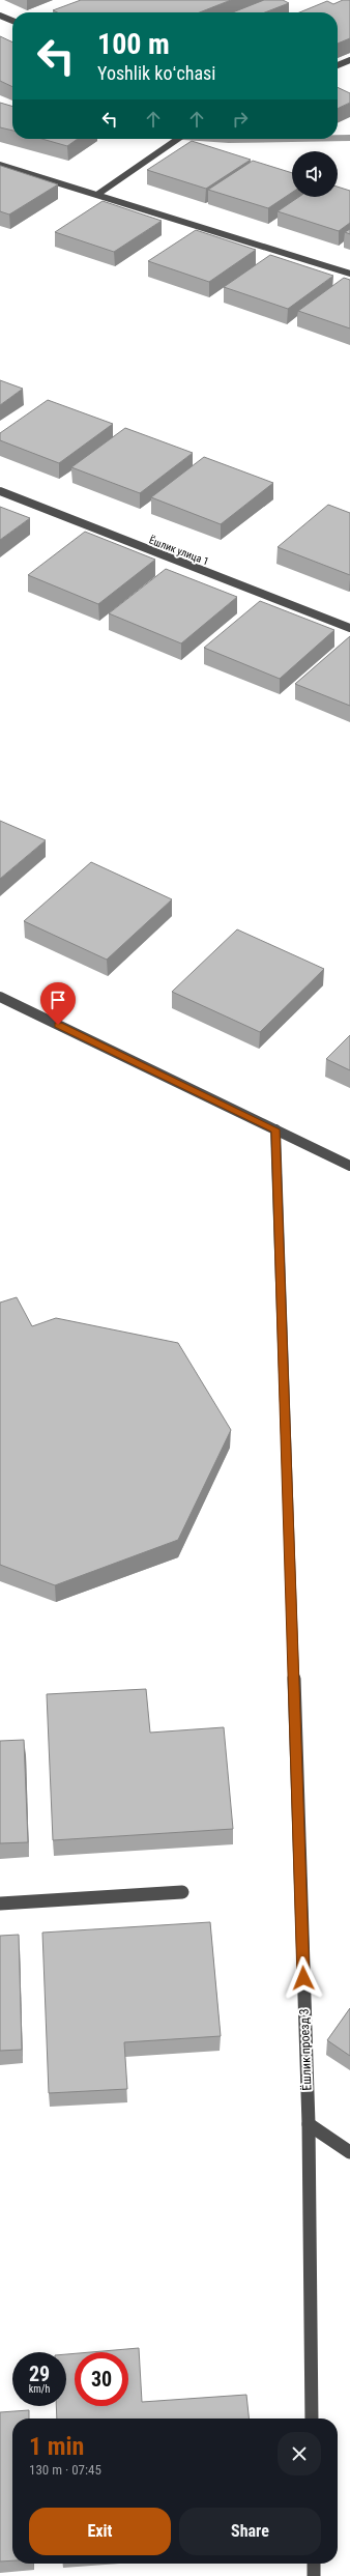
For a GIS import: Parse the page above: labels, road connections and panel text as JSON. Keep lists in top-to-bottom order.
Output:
{
  "streets": {
    "street": ["Ёшлик улица 1", "Ёшлик проезд 3"]
  },
  "page": {
    "turn": ["100 m", "Yoshlik koʻchasi"],
    "speed": "29 km/h",
    "limit": "30",
    "heading": ["1 min", "130 m · 07:45"],
    "buttons": ["Exit", "Share"]
  }
}
